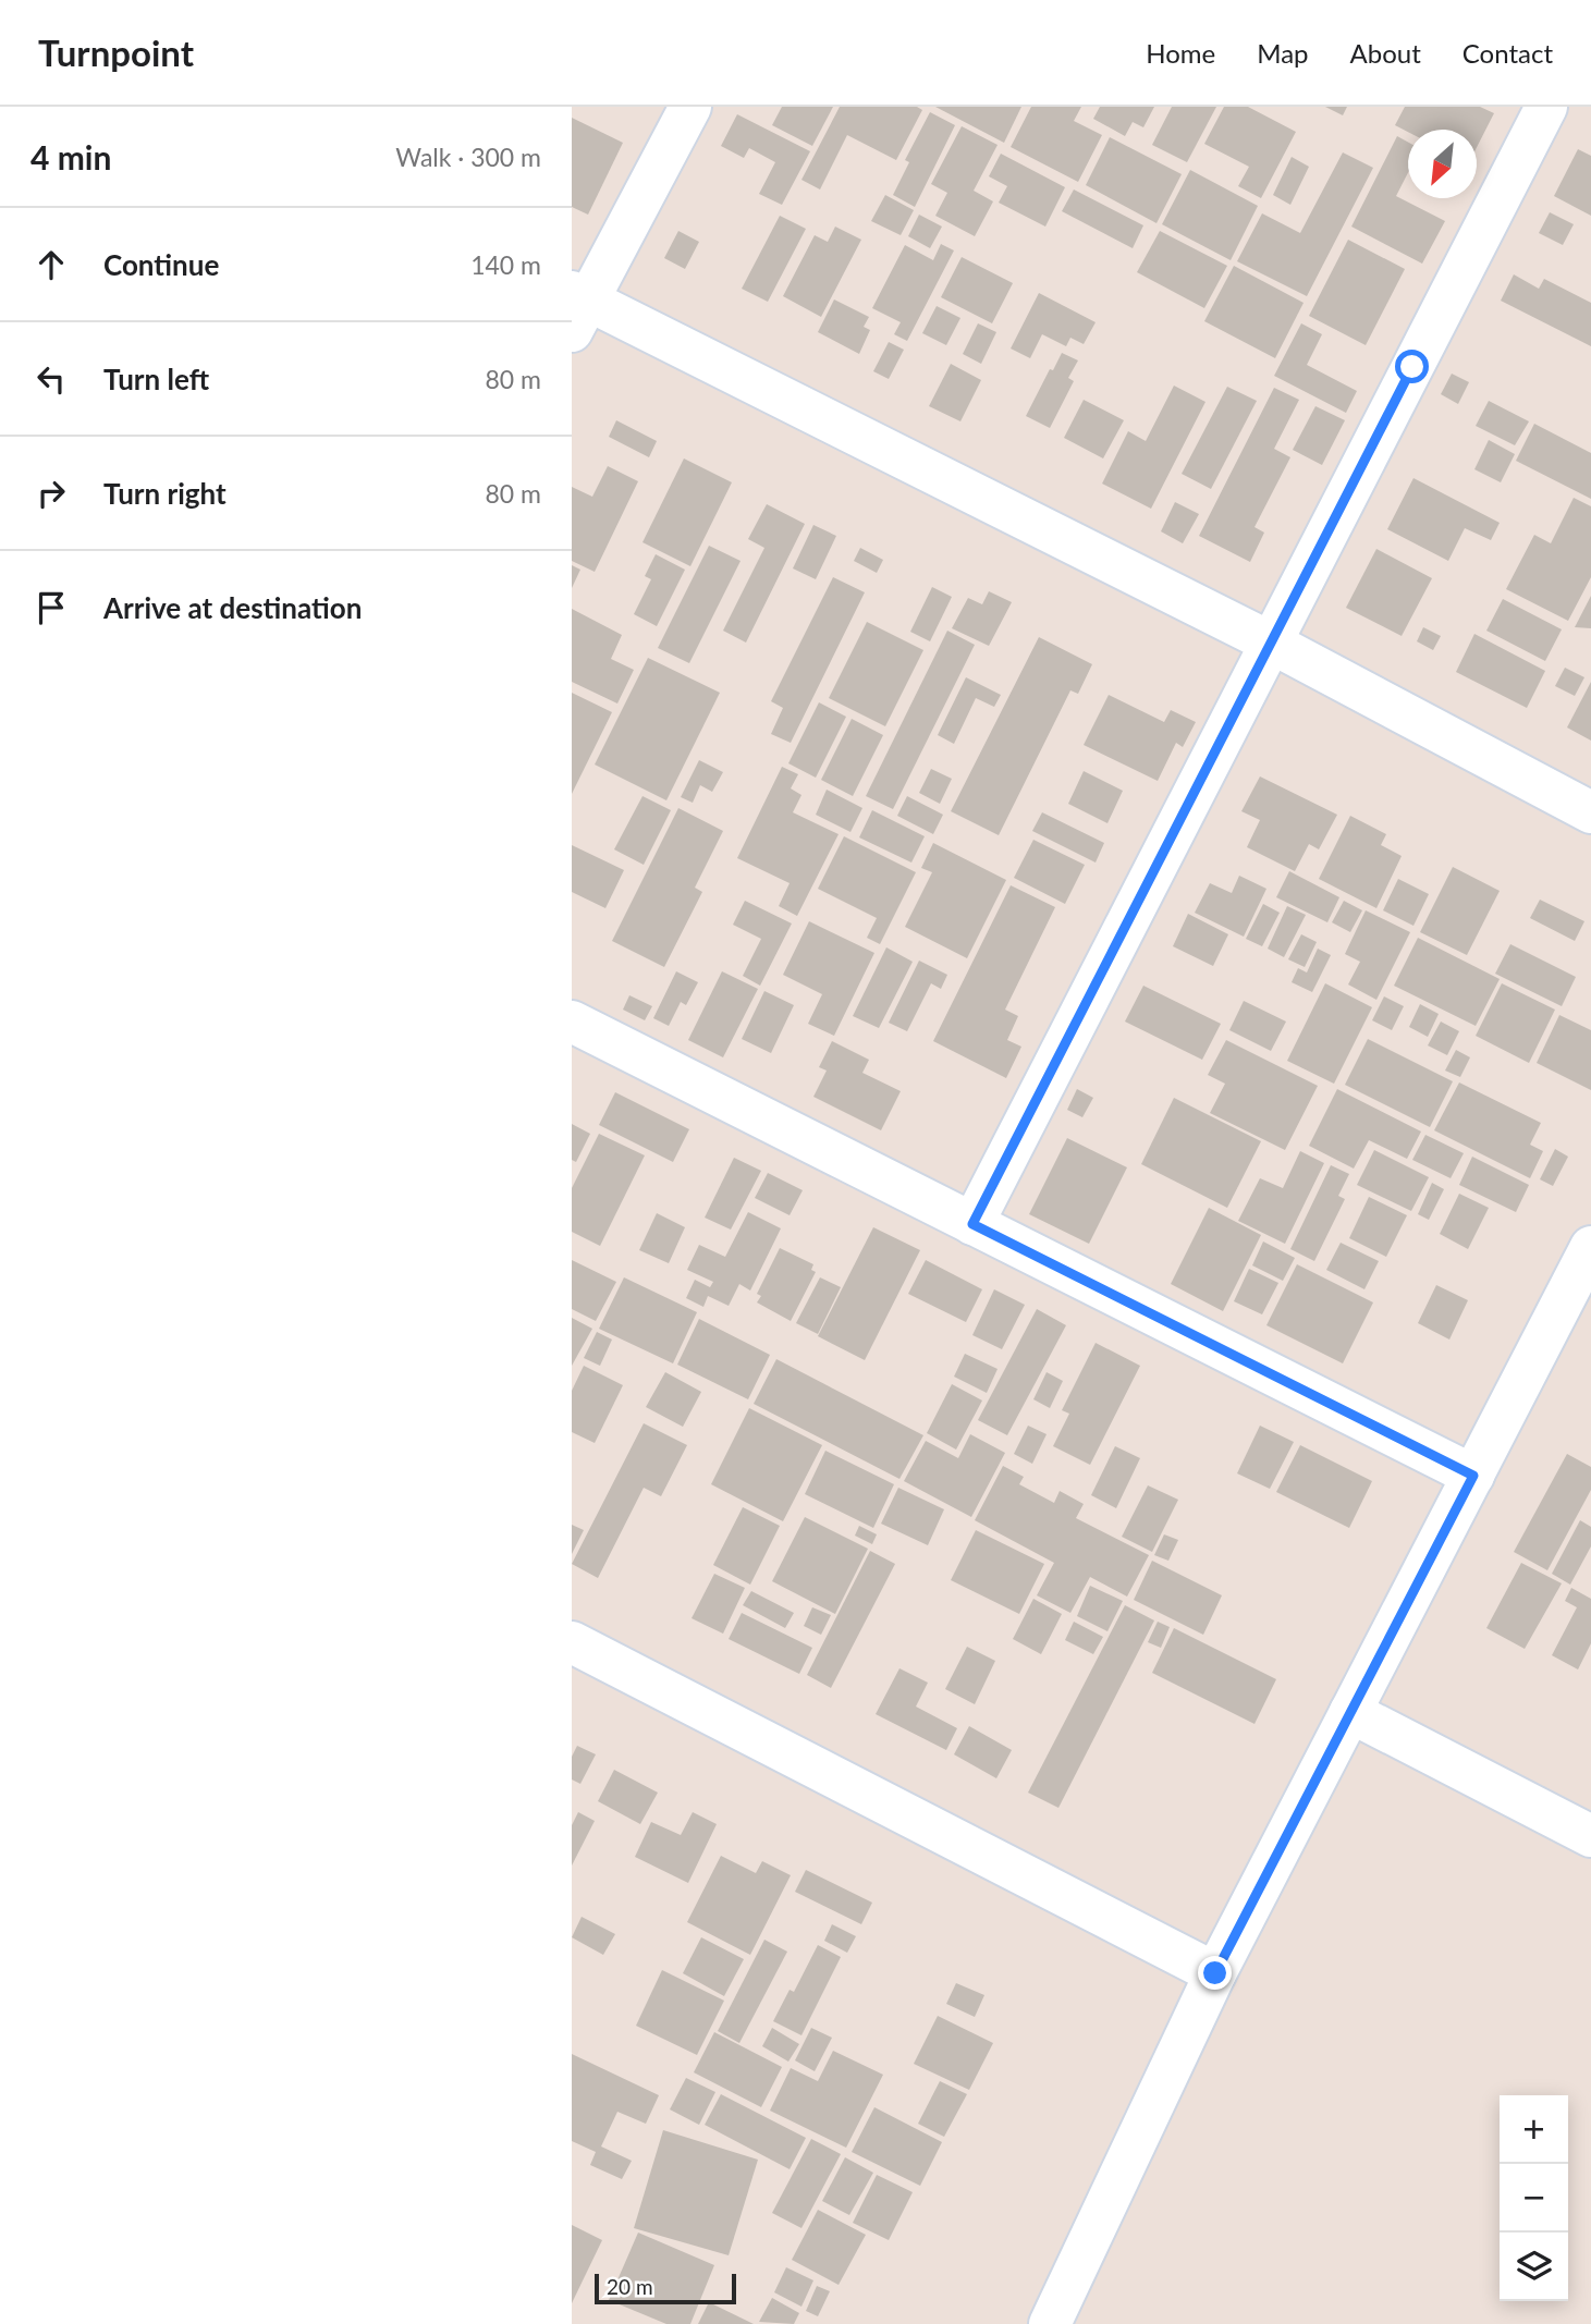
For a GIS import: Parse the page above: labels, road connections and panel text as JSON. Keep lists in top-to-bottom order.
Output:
{
  "scale_bar": "20 m",
  "north": "bottom left",
  "page": {
    "header": "Turnpoint",
    "nav": [
      "Home",
      "Map",
      "About",
      "Contact"
    ],
    "heading": ["4 min", "Walk · 300 m"],
    "list": [
      ["Continue", "140 m"],
      ["Turn left", "80 m"],
      ["Turn right", "80 m"],
      "Arrive at destination"
    ],
    "map_buttons": ["+", "−"],
    "scale": "20 m"
  }
}
